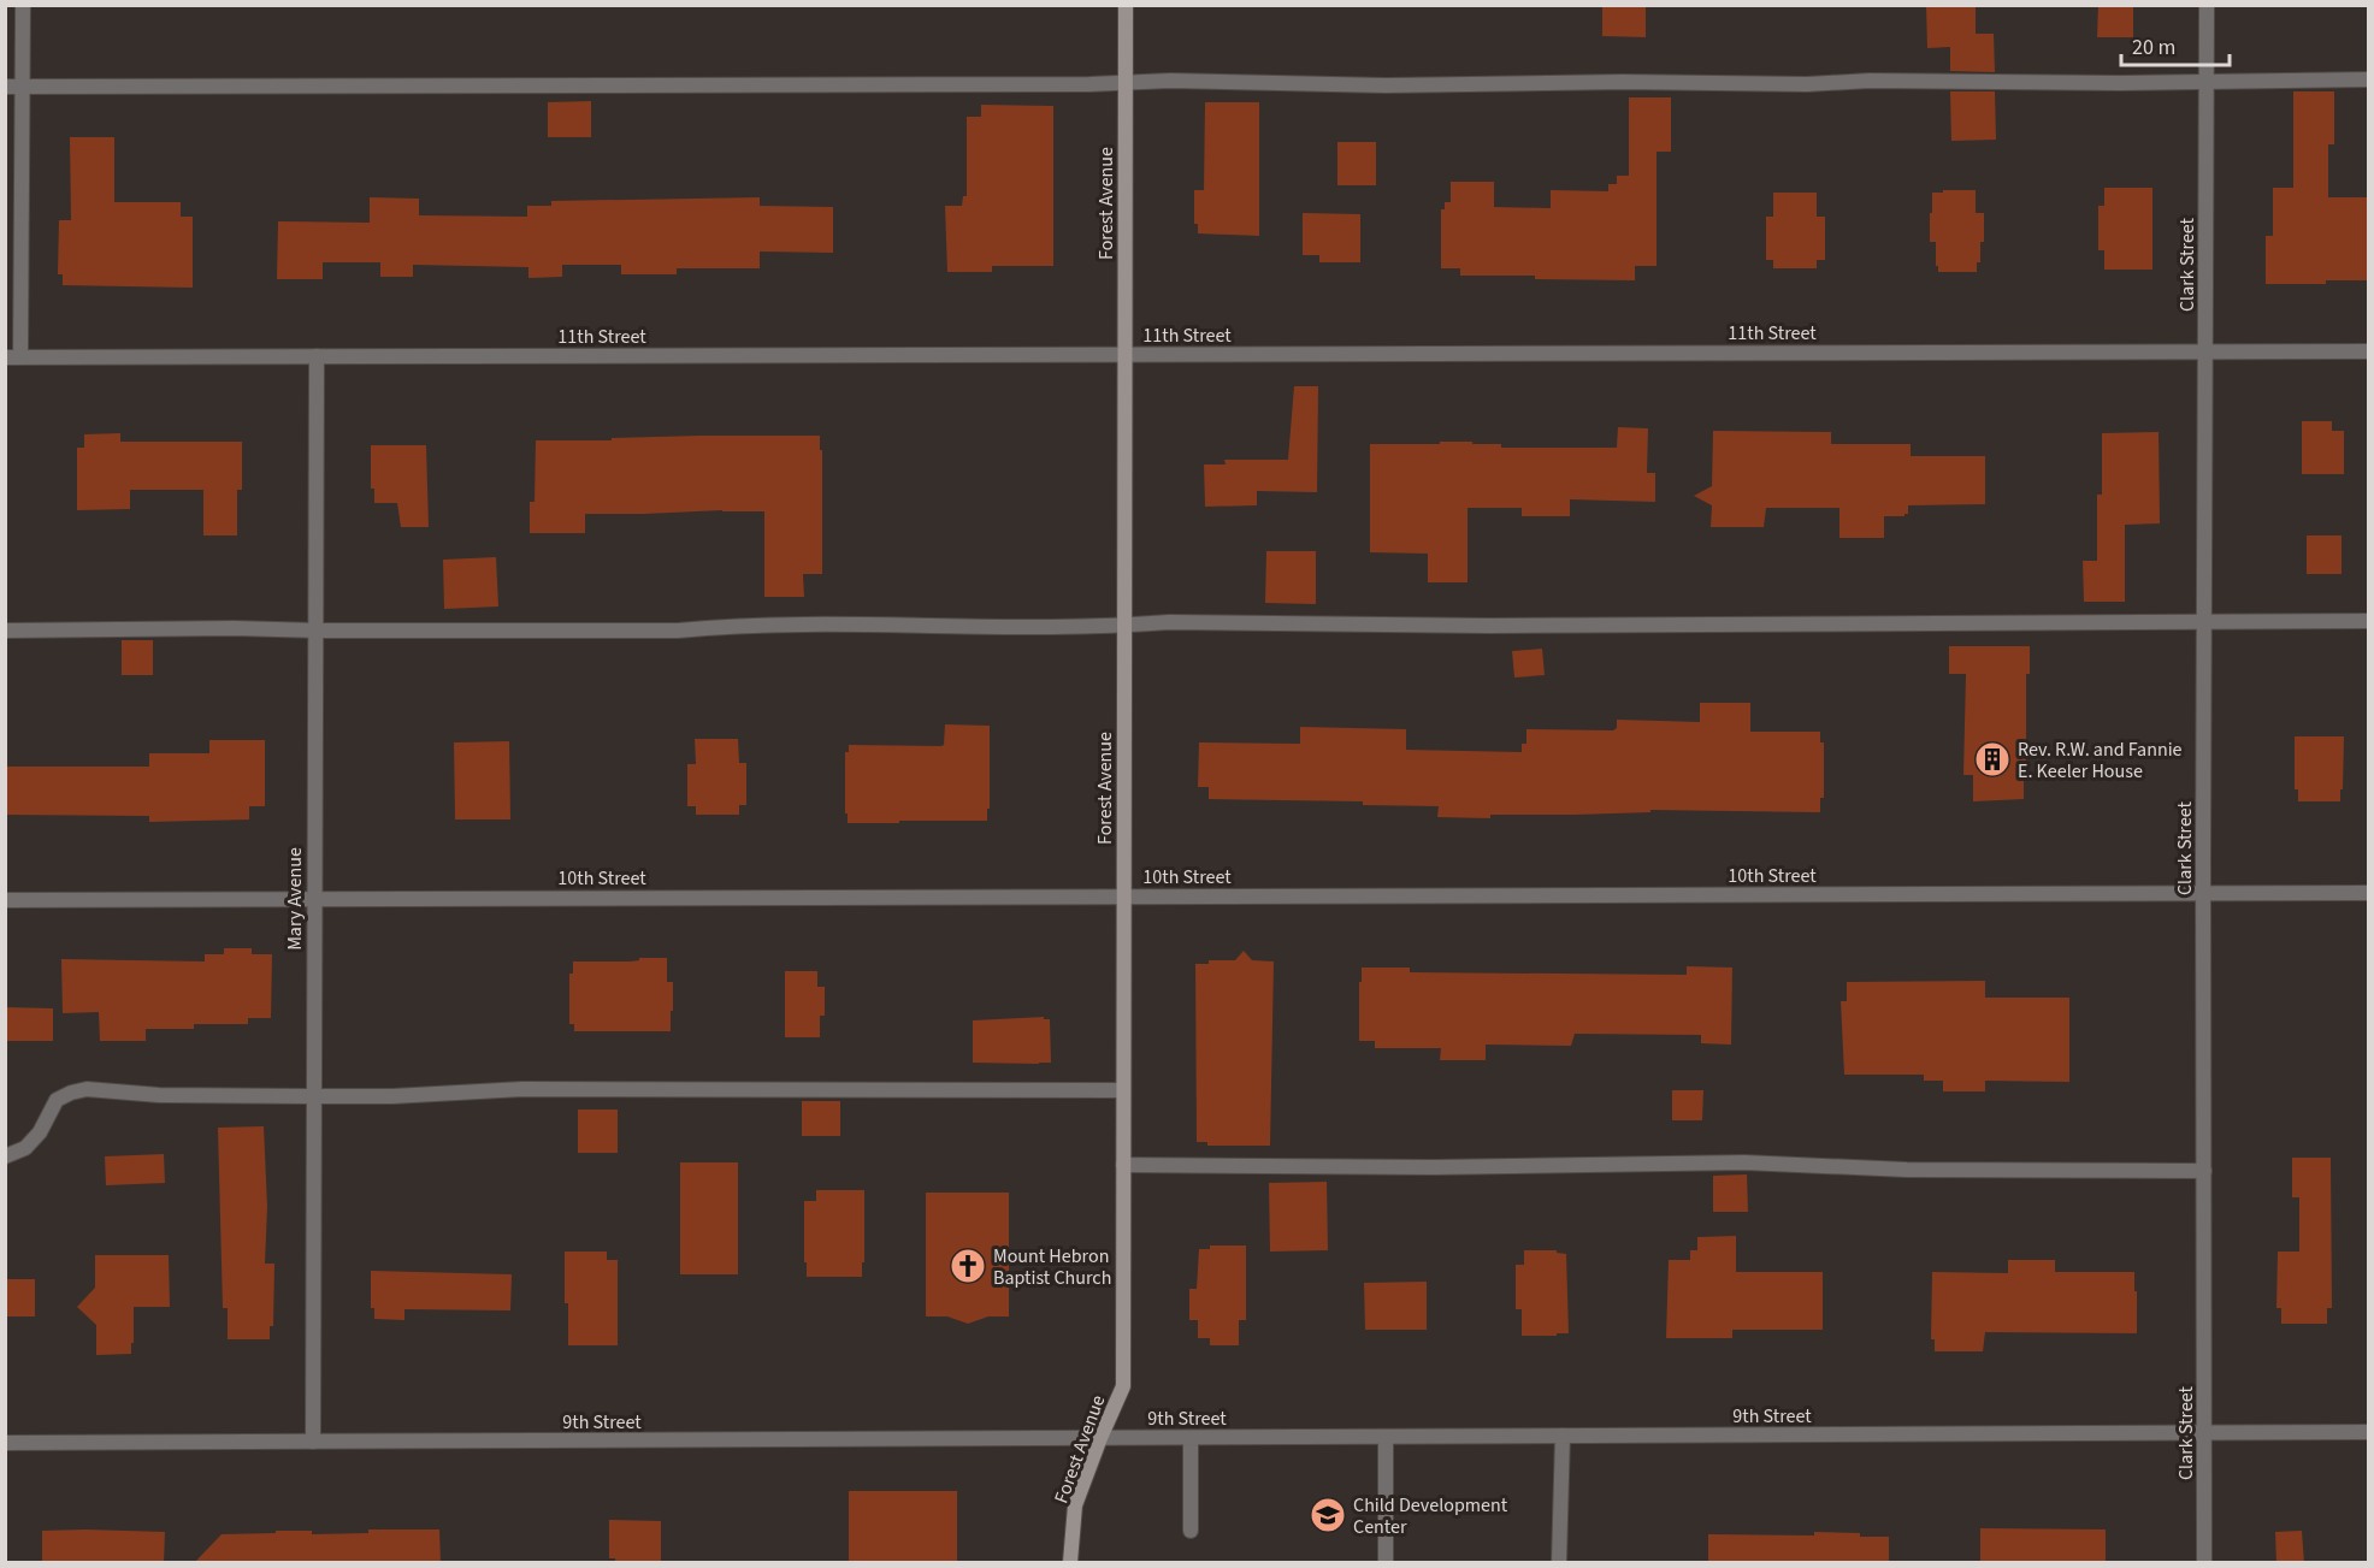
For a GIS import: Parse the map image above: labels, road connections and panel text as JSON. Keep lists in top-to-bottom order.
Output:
{
  "streets": {
    "street": [
      "Forest Avenue",
      "Clark Street",
      "11th Street",
      "10th Street",
      "Mary Avenue",
      "9th Street"
    ]
  },
  "crossings": [
    ["Forest Avenue", "11th Street"],
    ["Forest Avenue", "10th Street"],
    ["Forest Avenue", "9th Street"],
    ["Clark Street", "11th Street"],
    ["Clark Street", "10th Street"],
    ["Clark Street", "9th Street"],
    ["11th Street", "Mary Avenue"],
    ["10th Street", "Mary Avenue"],
    ["Mary Avenue", "9th Street"]
  ],
  "places": {
    "building": ["Rev. R.W. and Fannie E. Keeler House"],
    "church": ["Mount Hebron Baptist Church"],
    "school or university": ["Child Development Center"]
  },
  "scale_bar": "20 m"
}
